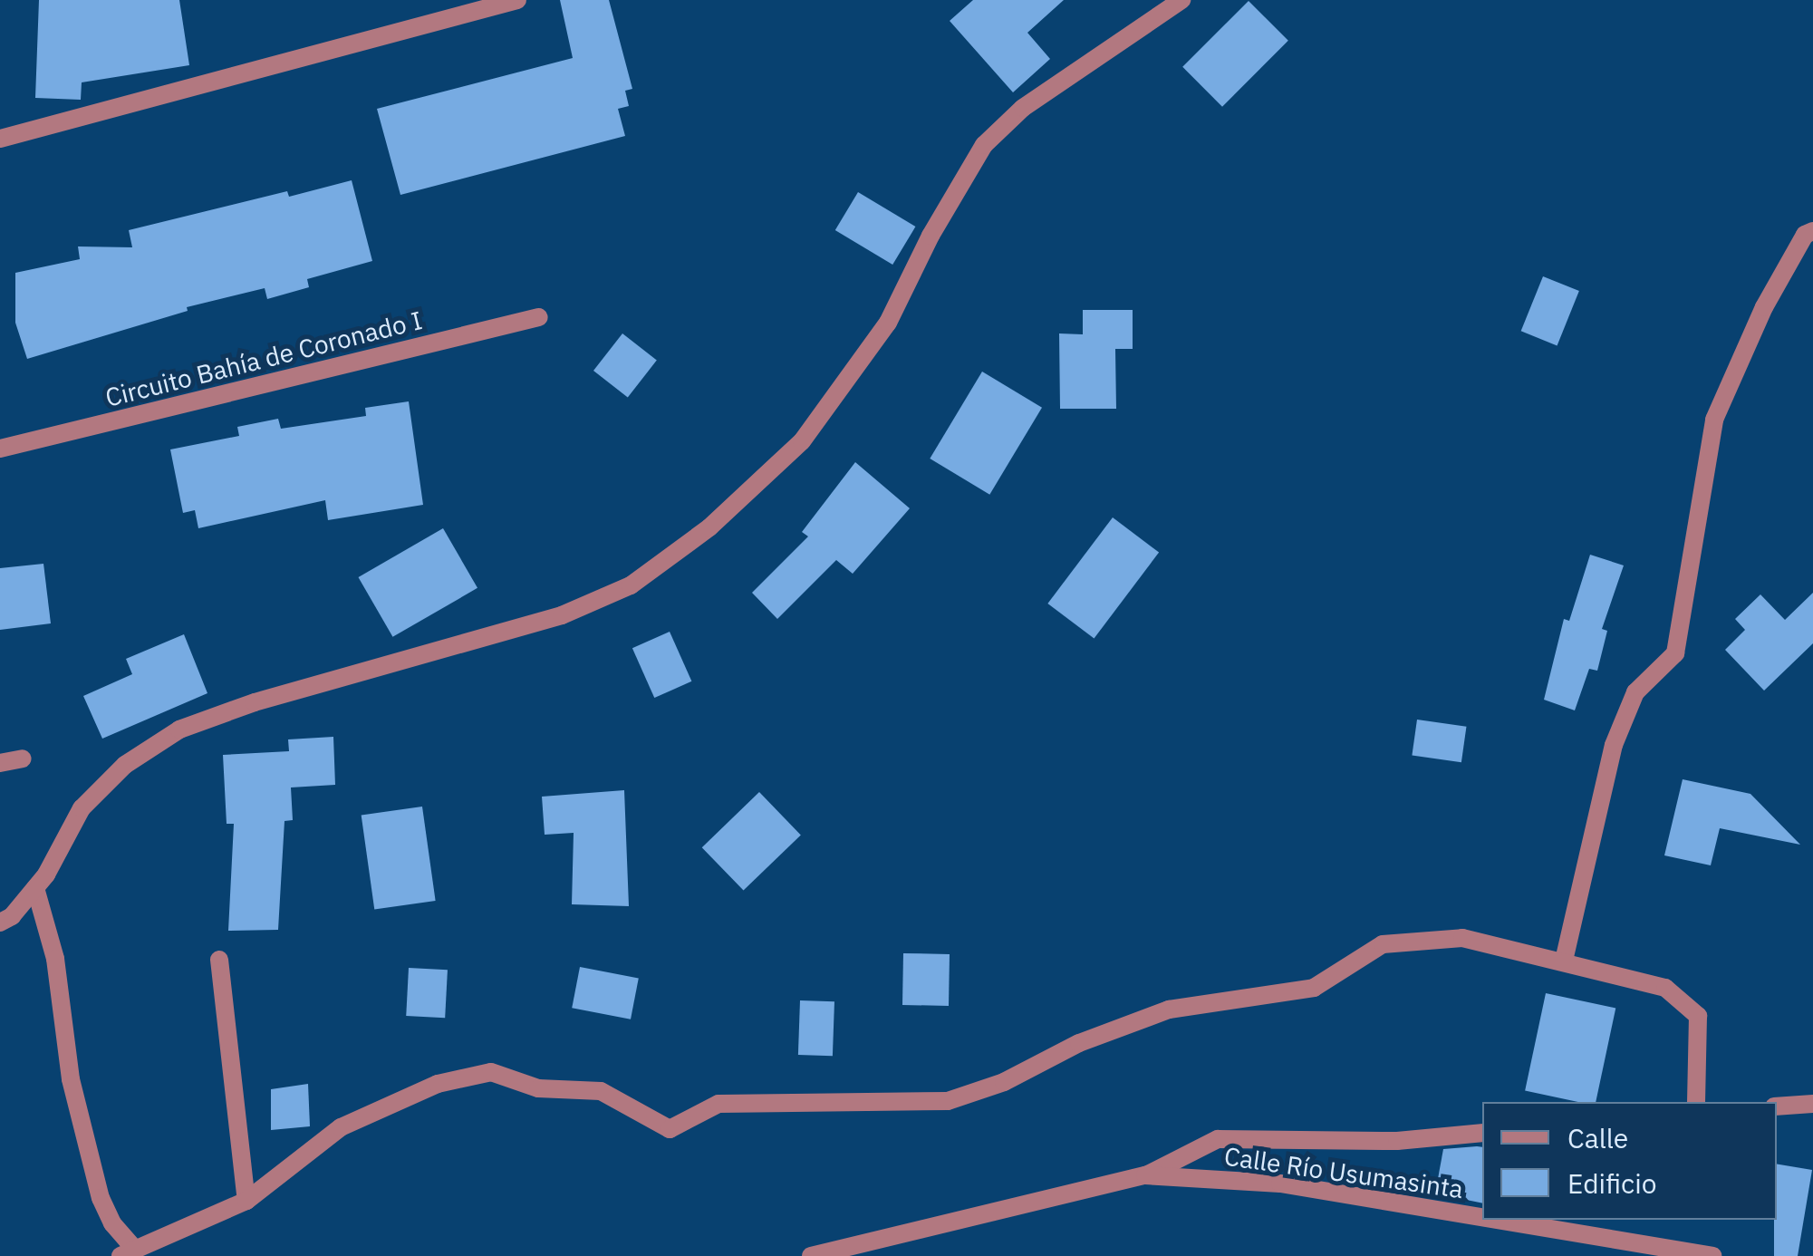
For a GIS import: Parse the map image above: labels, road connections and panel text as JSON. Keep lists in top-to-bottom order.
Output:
{
  "streets": {
    "street": ["Circuito Bahía de Coronado I", "Calle Río Usumasinta"]
  },
  "legend": ["Calle", "Edificio"]
}
